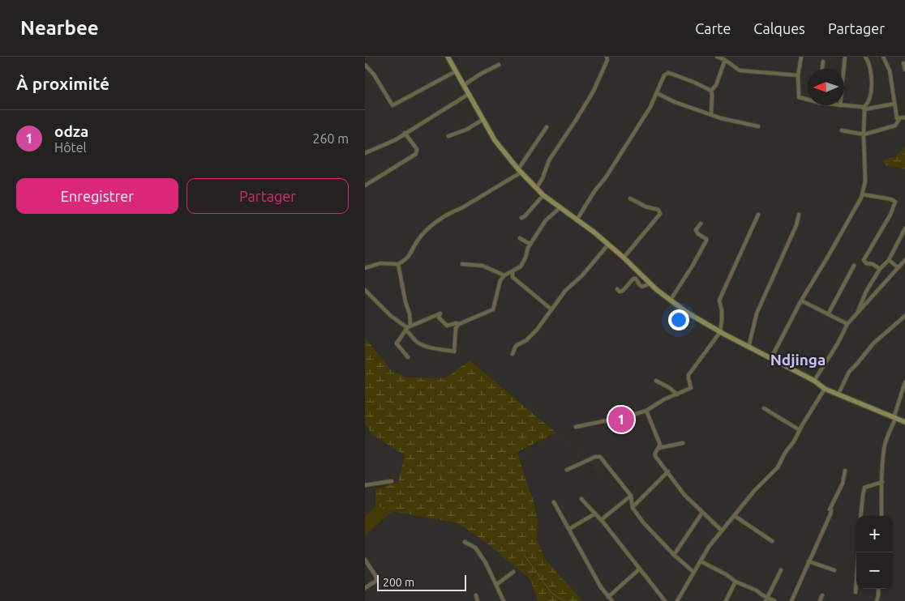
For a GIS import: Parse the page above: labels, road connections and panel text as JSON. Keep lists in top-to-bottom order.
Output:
{
  "districts": ["Ndjinga"],
  "scale_bar": "200 m",
  "north": "left",
  "page": {
    "header": "Nearbee",
    "nav": ["Carte", "Calques", "Partager"],
    "heading": "À proximité",
    "list": [
      {
        "mark": "1",
        "name": "odza",
        "note": "Hôtel",
        "value": "260 m"
      }
    ],
    "buttons": ["Enregistrer", "Partager"],
    "pins": "1",
    "map_buttons": ["+", "−"],
    "scale": "200 m"
  }
}
